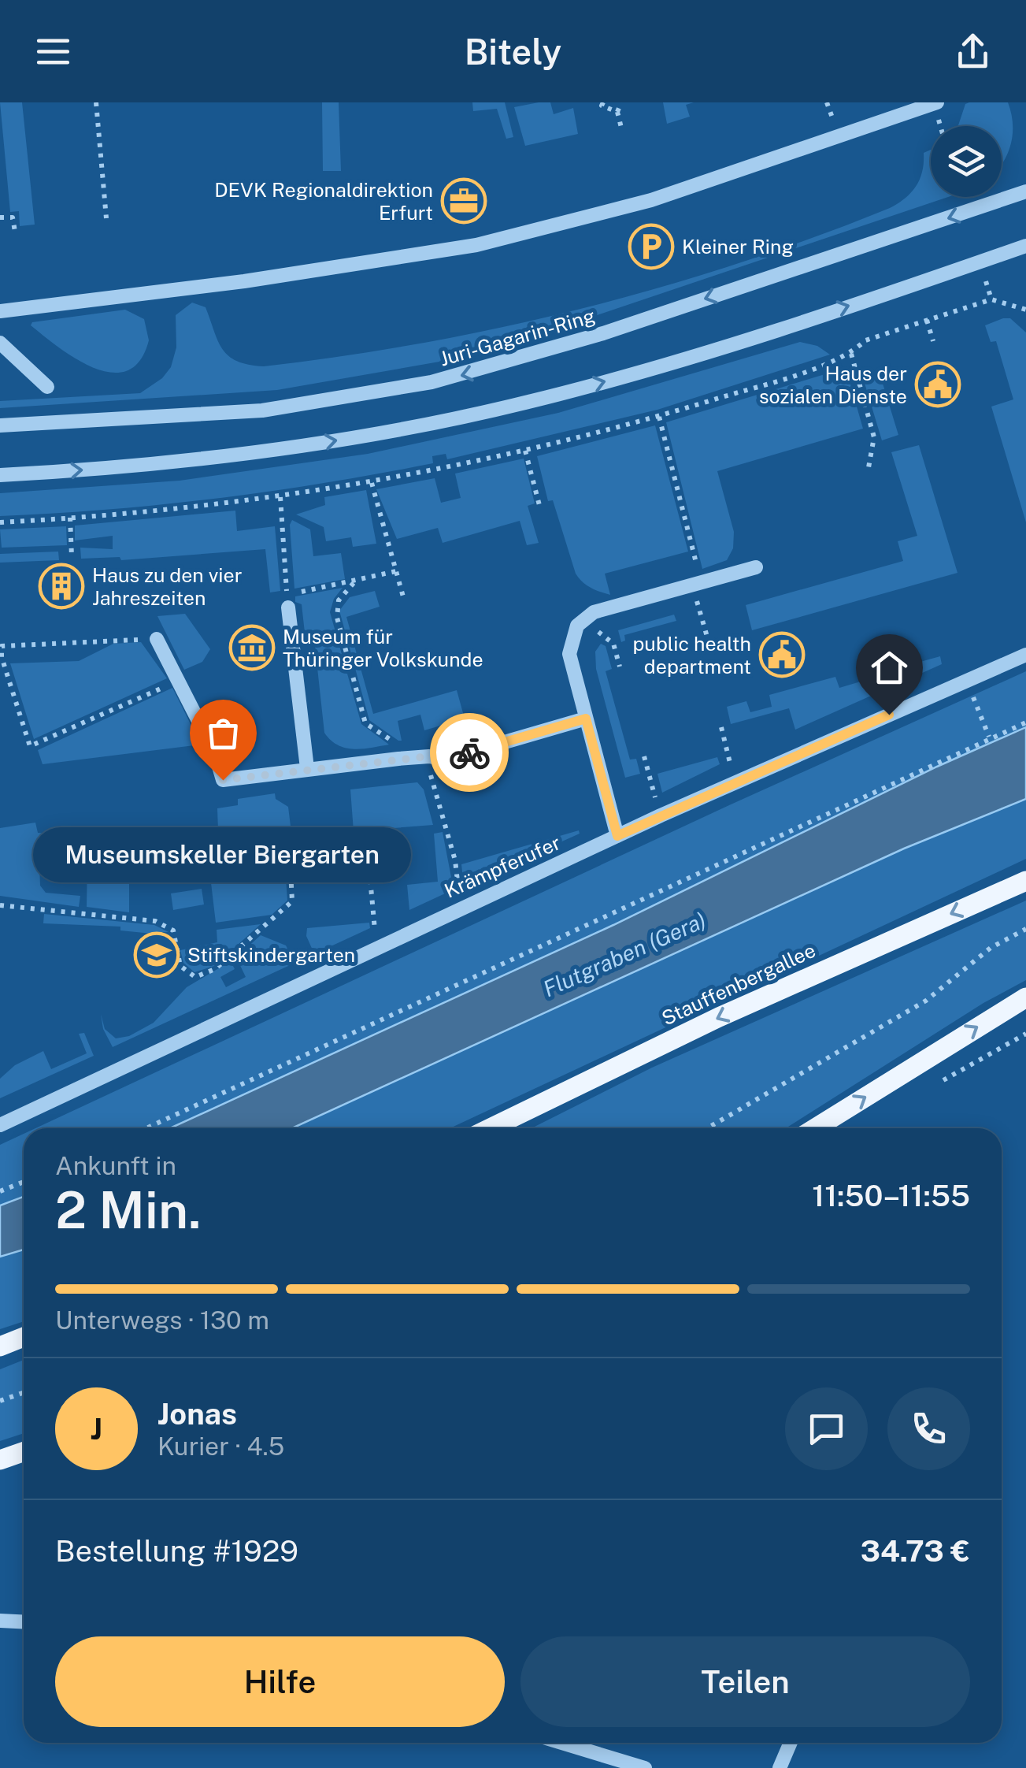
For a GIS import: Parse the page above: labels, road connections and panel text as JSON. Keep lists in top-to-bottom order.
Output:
{
  "streets": {
    "main road": ["Stauffenbergallee"],
    "street": ["Juri-Gagarin-Ring", "Krämpferufer"]
  },
  "water": ["Flutgraben (Gera)"],
  "places": {
    "office": ["DEVK Regionaldirektion Erfurt"],
    "parking": ["Kleiner Ring"],
    "public building": ["Haus der sozialen Dienste", "public health department"],
    "building": ["Haus zu den vier Jahreszeiten"],
    "museum": ["Museum für Thüringer Volkskunde"],
    "other": ["Museumskeller Biergarten"],
    "school or university": ["Stiftskindergarten"]
  },
  "page": {
    "header": "Bitely",
    "bubble": "Museumskeller Biergarten",
    "heading": ["2 Min.", "Ankunft in", "11:50–11:55"],
    "panel": [
      "Jonas",
      "Kurier · 4.5",
      "Bestellung #1929",
      "34.73 €"
    ],
    "bar": "Unterwegs · 130 m",
    "round": "J",
    "buttons": ["Hilfe", "Teilen"]
  }
}
